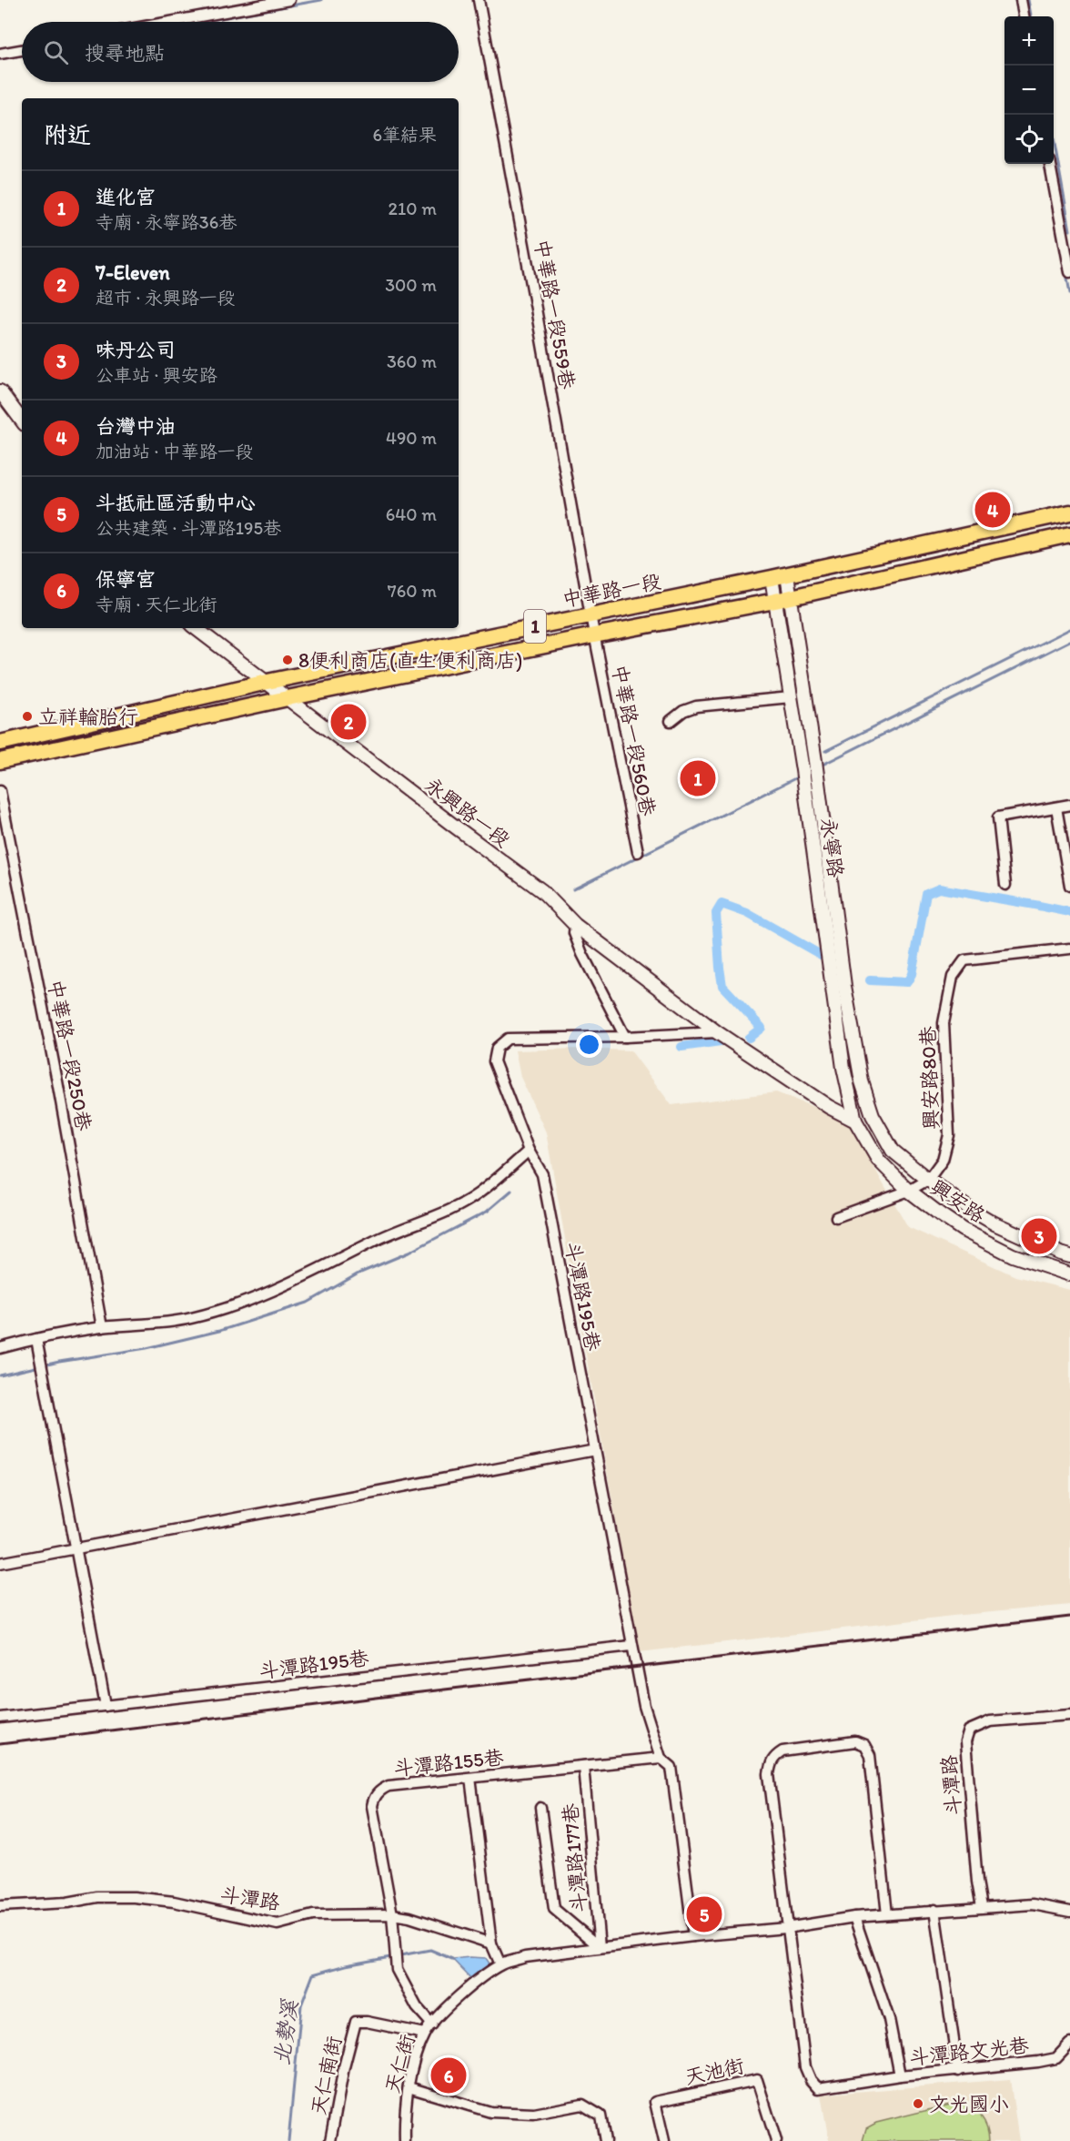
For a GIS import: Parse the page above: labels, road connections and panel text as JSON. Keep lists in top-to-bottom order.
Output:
{
  "streets": {
    "main road": ["中華路一段", "1"],
    "street": [
      "中華路一段559巷",
      "中華路一段560巷",
      "永興路一段",
      "永寧路",
      "中華路一段250巷",
      "興安路80巷",
      "興安路",
      "斗潭路195巷",
      "斗潭路155巷",
      "斗潭路",
      "斗潭路177巷",
      "斗潭路文光巷",
      "天仁街",
      "天池街",
      "天仁南街"
    ]
  },
  "crossings": [
    ["中華路一段559巷", "中華路一段"],
    ["中華路一段559巷", "中華路一段560巷"],
    ["中華路一段", "中華路一段560巷"],
    ["中華路一段", "永興路一段"],
    ["中華路一段", "永寧路"],
    ["永寧路", "興安路"],
    ["興安路80巷", "興安路"],
    ["斗潭路195巷", "斗潭路155巷"],
    ["斗潭路155巷", "斗潭路"],
    ["斗潭路155巷", "斗潭路177巷"],
    ["斗潭路155巷", "天仁街"],
    ["天仁街", "天仁南街"]
  ],
  "water": ["北勢溪"],
  "places": ["8便利商店(直生便利商店)", "立祥輪胎行", "文光國小"],
  "page": {
    "map_buttons": ["+", "−"],
    "search": "搜尋地點",
    "heading": ["附近", "6筆結果"],
    "list": [
      {
        "mark": "1",
        "name": "進化宮",
        "note": "寺廟 · 永寧路36巷",
        "value": "210 m"
      },
      {
        "mark": "2",
        "name": "7-Eleven",
        "note": "超市 · 永興路一段",
        "value": "300 m"
      },
      {
        "mark": "3",
        "name": "味丹公司",
        "note": "公車站 · 興安路",
        "value": "360 m"
      },
      {
        "mark": "4",
        "name": "台灣中油",
        "note": "加油站 · 中華路一段",
        "value": "490 m"
      },
      {
        "mark": "5",
        "name": "斗抵社區活動中心",
        "note": "公共建築 · 斗潭路195巷",
        "value": "640 m"
      },
      {
        "mark": "6",
        "name": "保寧宮",
        "note": "寺廟 · 天仁北街",
        "value": "760 m"
      }
    ],
    "pins": [
      "4",
      "2",
      "1",
      "3",
      "5",
      "6"
    ]
  }
}
